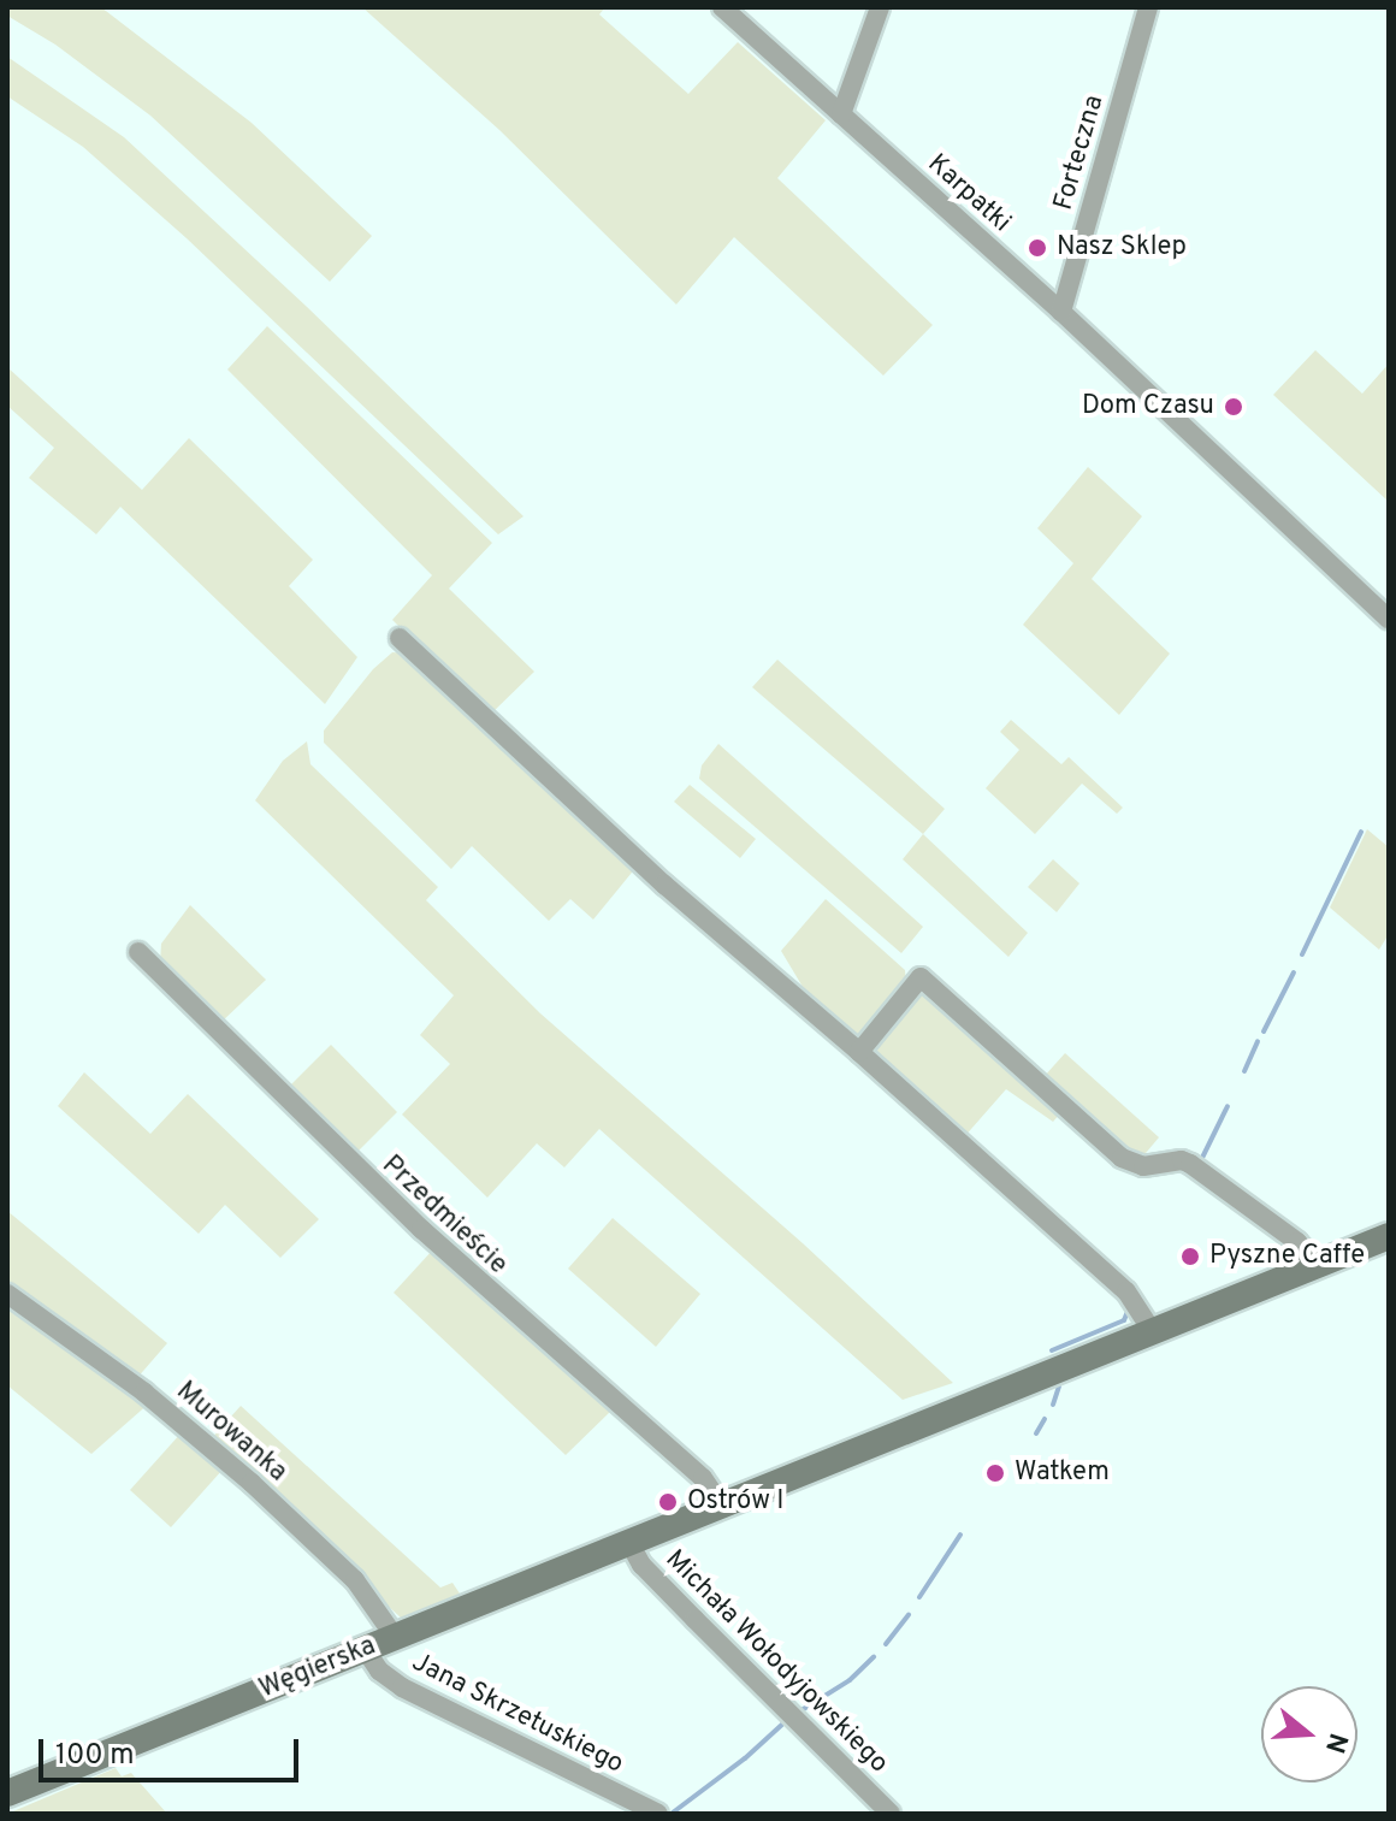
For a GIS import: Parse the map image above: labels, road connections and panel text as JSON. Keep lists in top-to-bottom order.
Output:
{
  "streets": {
    "main road": ["Węgierska"],
    "street": [
      "Forteczna",
      "Karpatki",
      "Przedmieście",
      "Murowanka",
      "Michała Wołodyjowskiego",
      "Jana Skrzetuskiego"
    ]
  },
  "crossings": [
    ["Forteczna", "Karpatki"],
    ["Przedmieście", "Węgierska"],
    ["Murowanka", "Węgierska"],
    ["Michała Wołodyjowskiego", "Węgierska"],
    ["Węgierska", "Jana Skrzetuskiego"]
  ],
  "places": [
    "Nasz Sklep",
    "Dom Czasu",
    "Pyszne Caffe",
    "Watkem",
    "Ostrów I"
  ],
  "scale_bar": "100 m",
  "north": "right"
}
